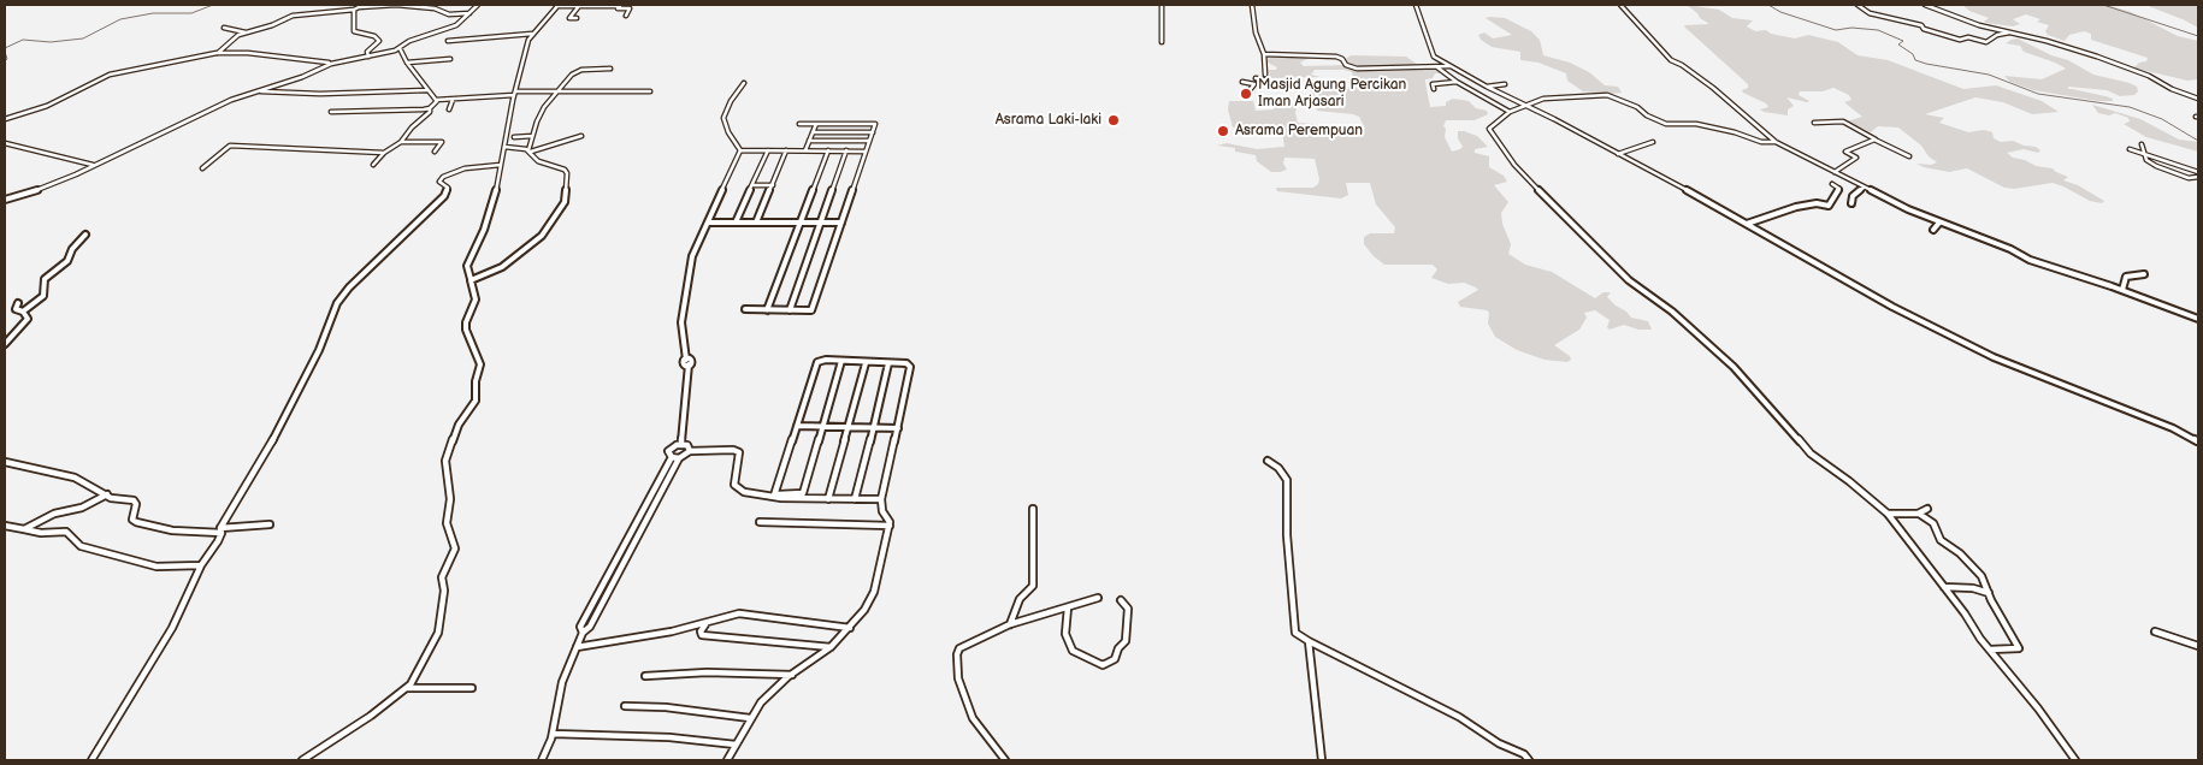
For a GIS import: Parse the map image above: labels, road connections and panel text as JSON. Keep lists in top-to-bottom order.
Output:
{
  "places": ["Masjid Agung Percikan Iman Arjasari", "Asrama Laki-laki", "Asrama Perempuan"]
}
